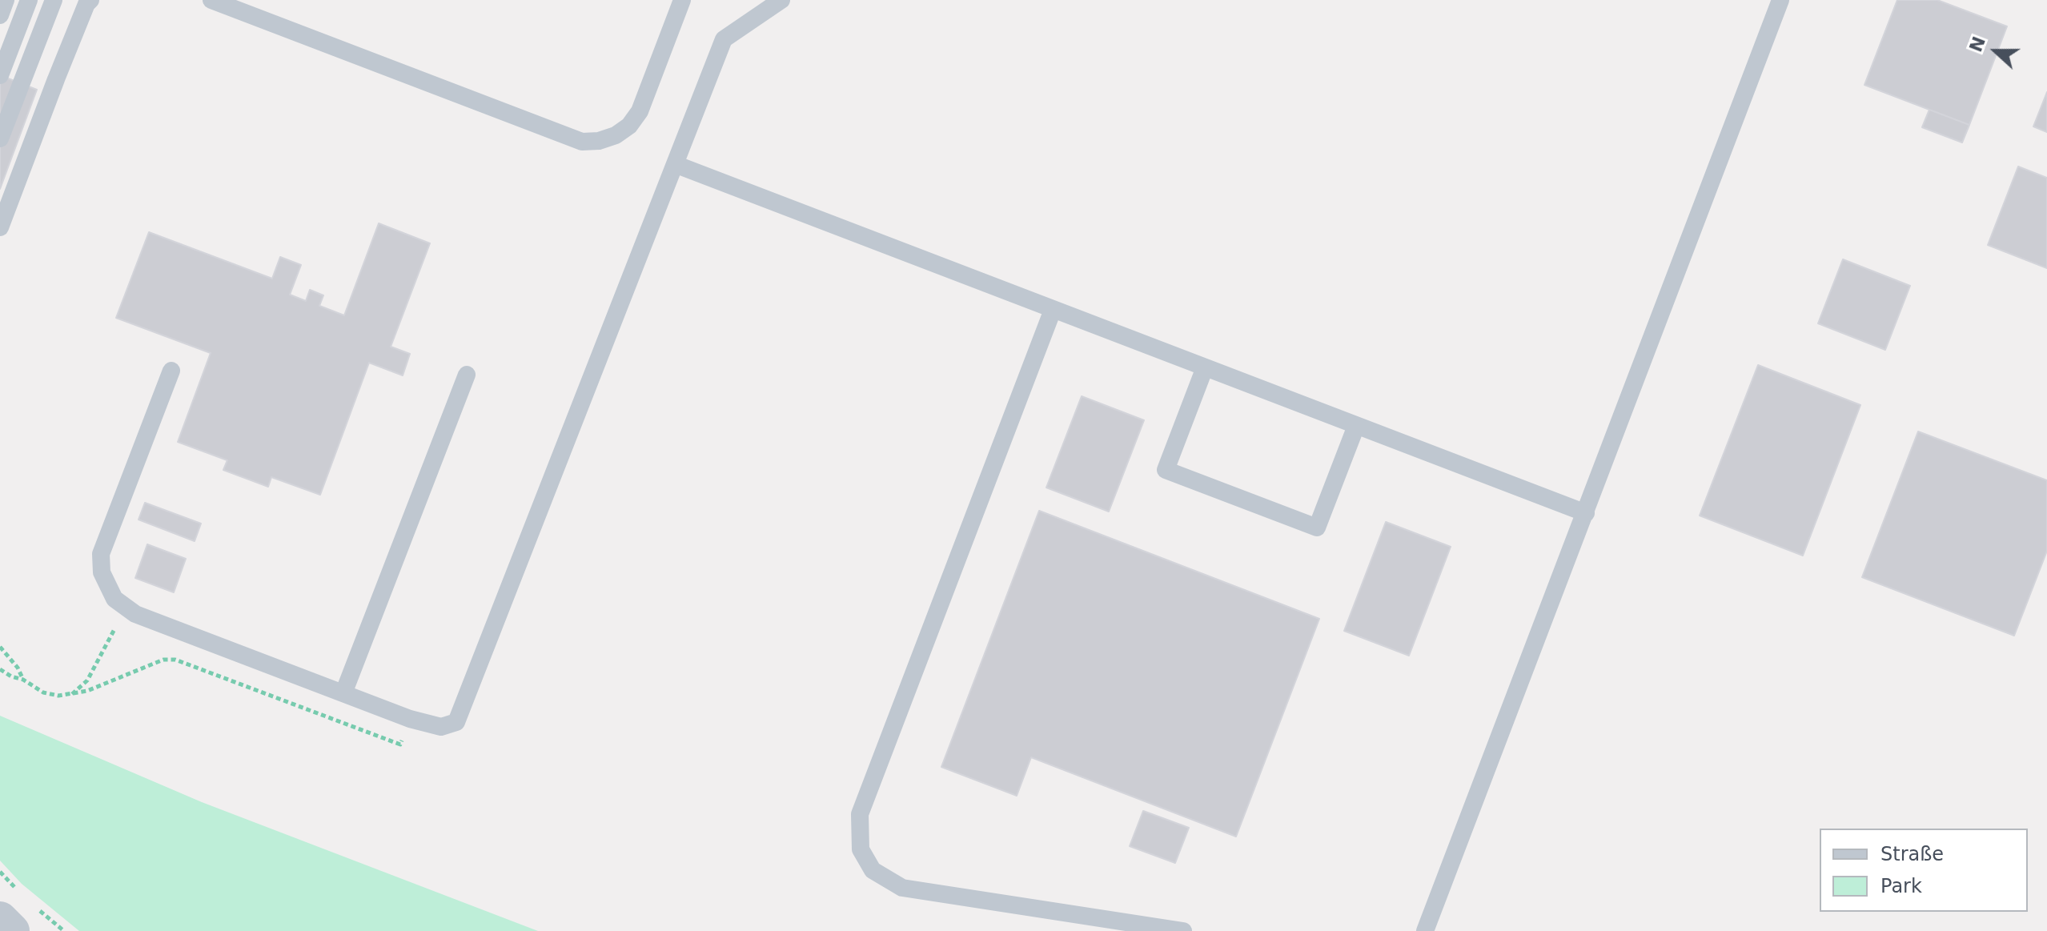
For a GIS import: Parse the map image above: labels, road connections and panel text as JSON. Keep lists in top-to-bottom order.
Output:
{
  "legend": ["Straße", "Park"],
  "north": "left"
}
